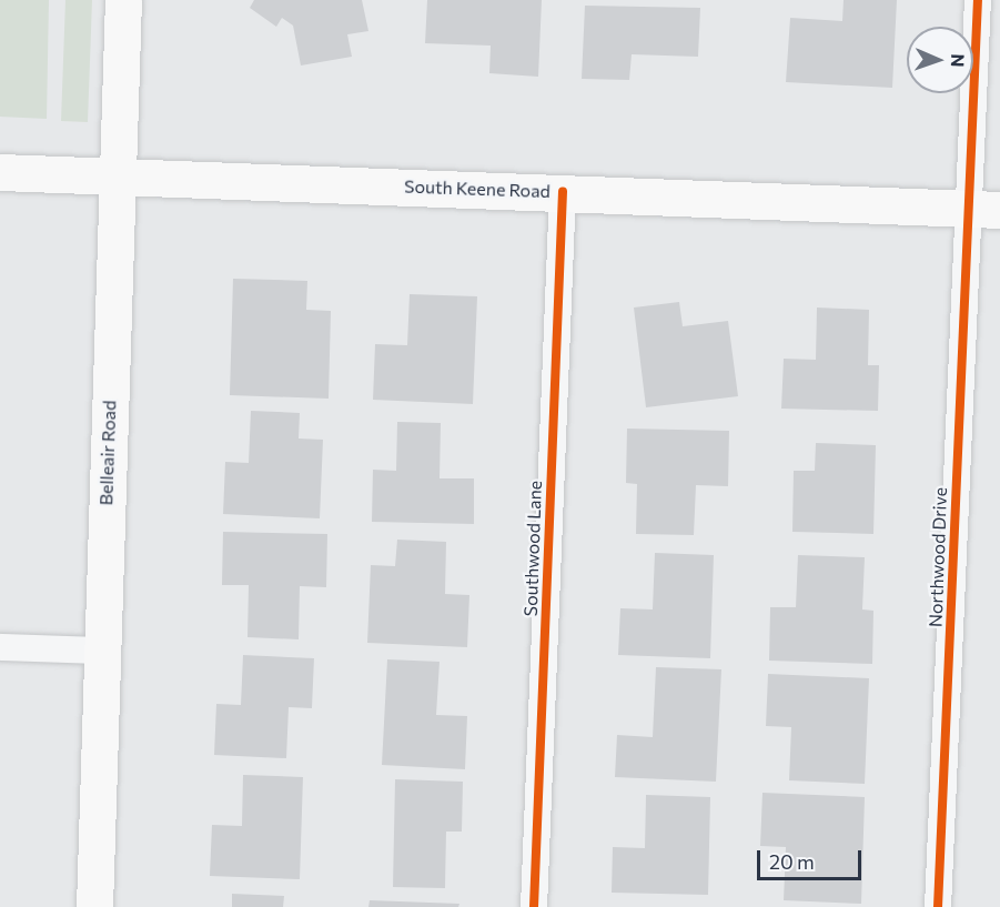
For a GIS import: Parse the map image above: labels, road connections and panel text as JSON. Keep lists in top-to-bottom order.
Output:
{
  "streets": {
    "main road": ["South Keene Road", "Belleair Road"],
    "street": ["Southwood Lane", "Northwood Drive"]
  },
  "crossings": [
    ["South Keene Road", "Belleair Road"],
    ["South Keene Road", "Southwood Lane"],
    ["South Keene Road", "Northwood Drive"]
  ],
  "scale_bar": "20 m",
  "north": "right"
}
